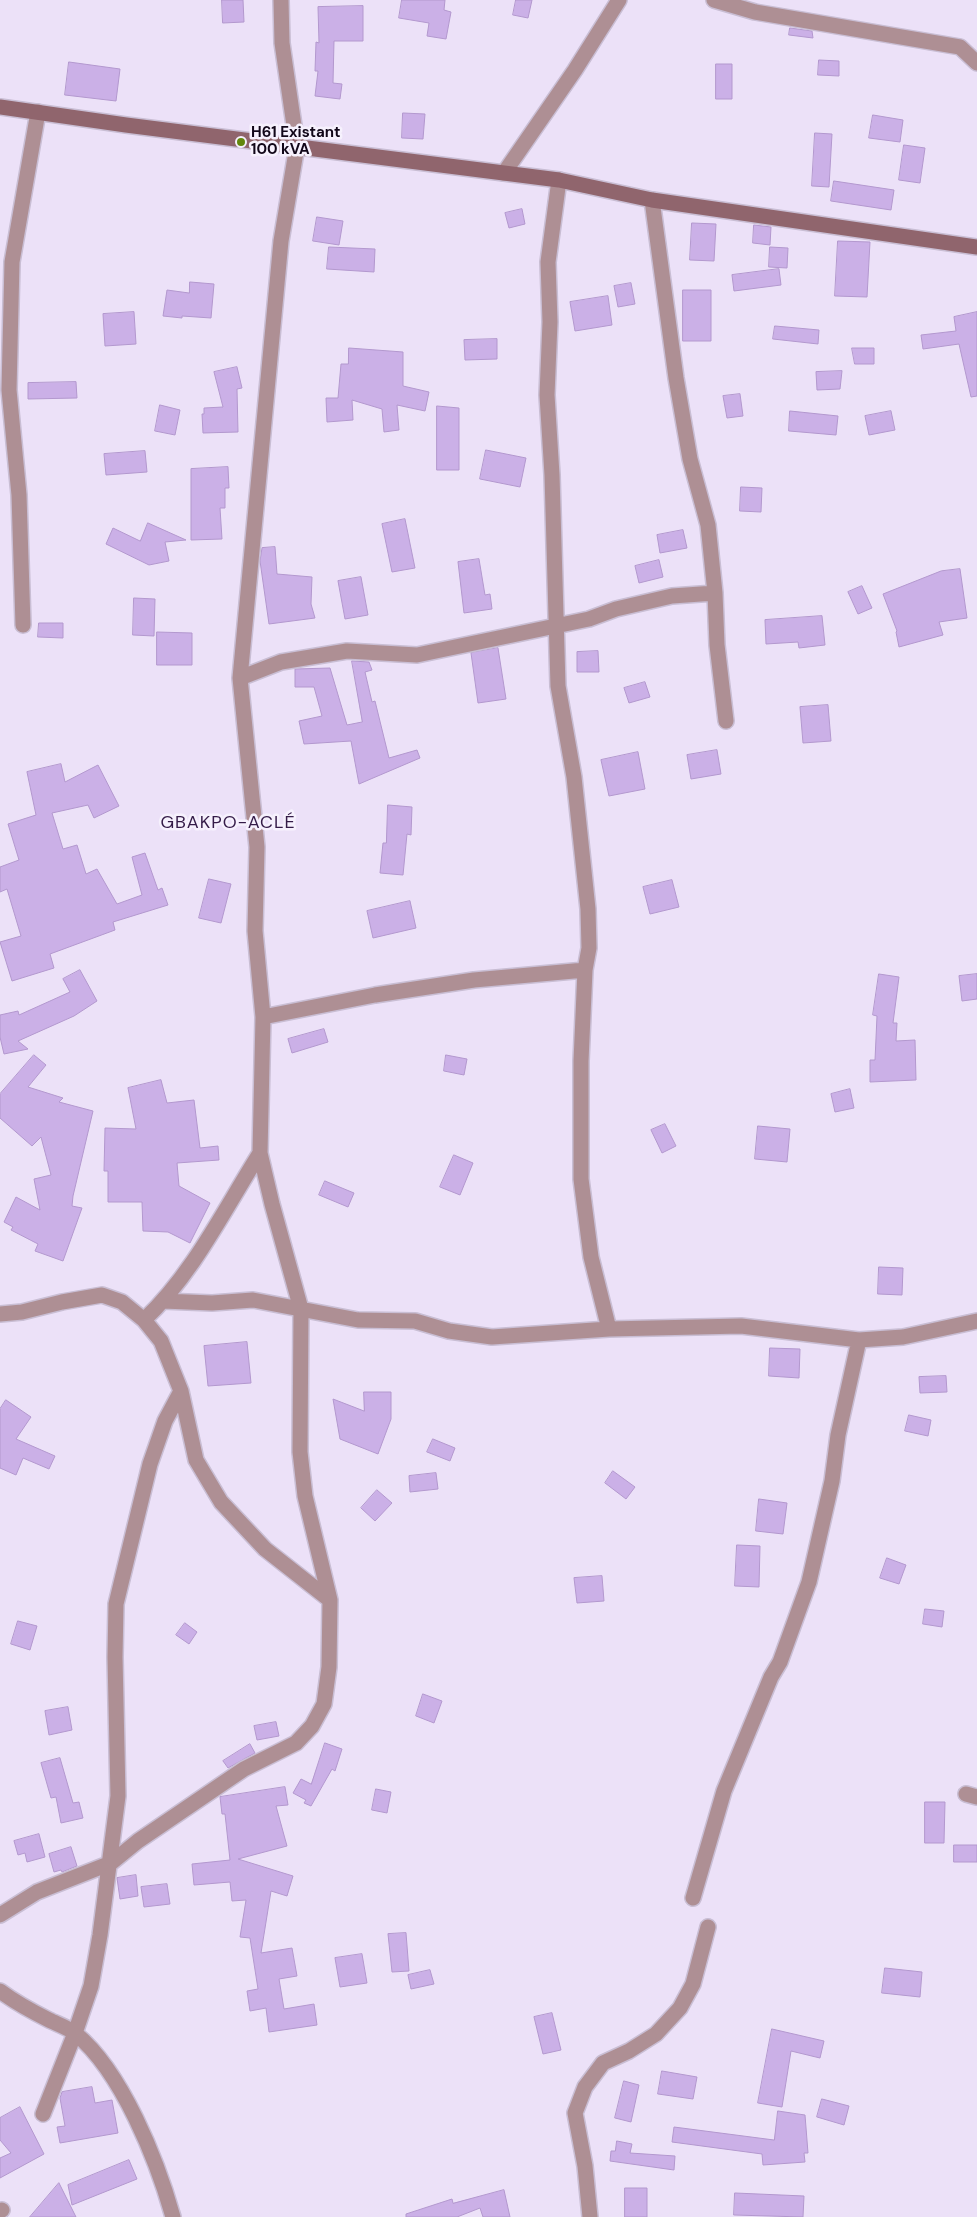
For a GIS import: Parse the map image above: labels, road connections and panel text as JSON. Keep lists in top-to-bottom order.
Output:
{
  "districts": ["GBAKPO-ACLÉ"],
  "places": ["H61 Existant 100 kVA"]
}
